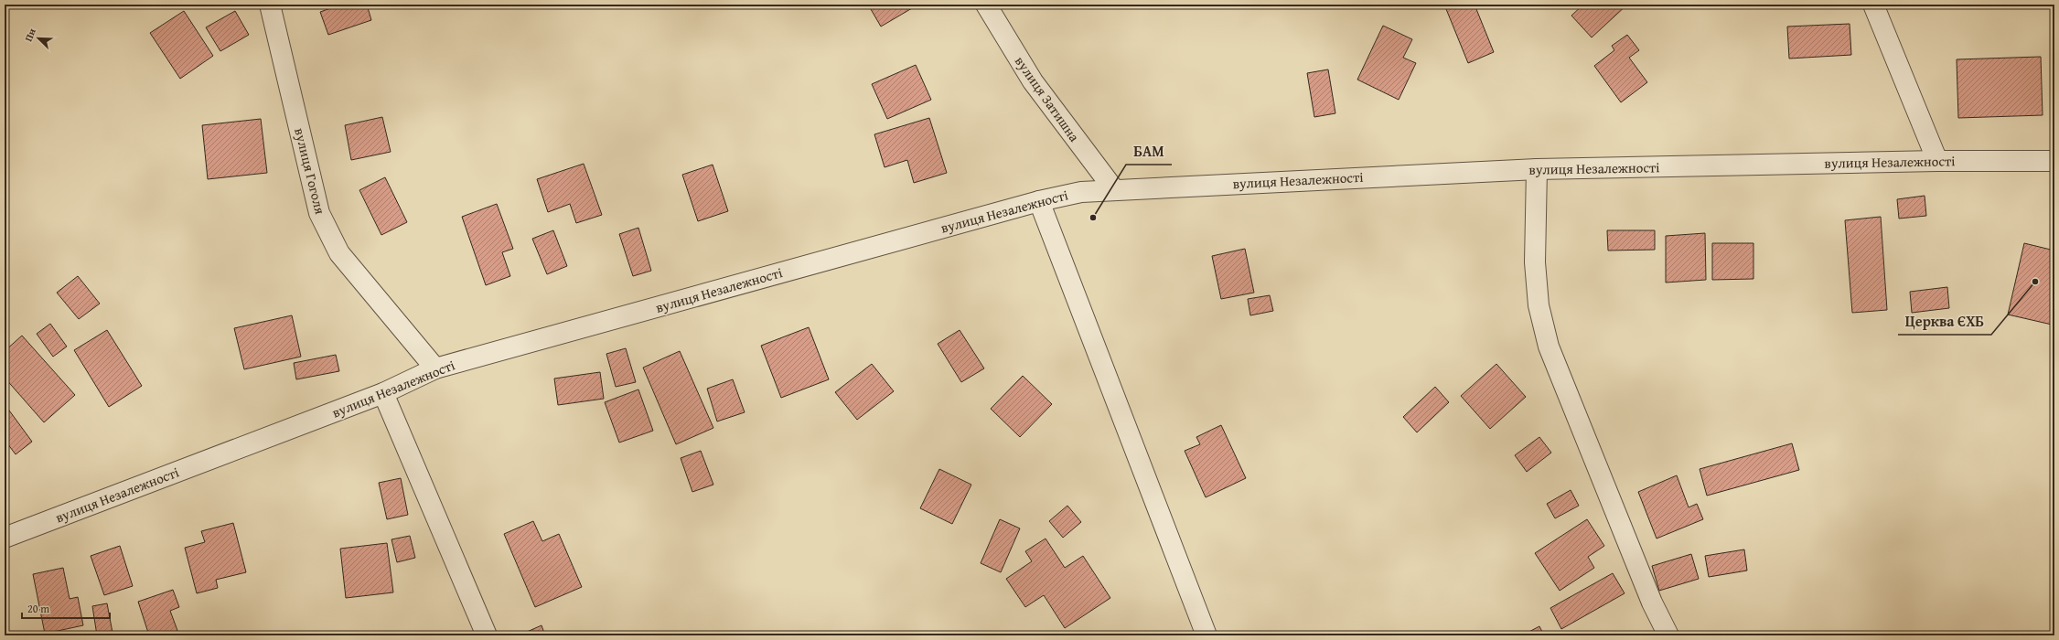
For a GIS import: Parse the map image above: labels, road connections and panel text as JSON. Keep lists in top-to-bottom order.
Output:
{
  "streets": {
    "street": ["вулиця Затишна", "вулиця Незалежності", "вулиця Гоголя"]
  },
  "crossings": [
    ["вулиця Затишна", "вулиця Незалежності"],
    ["вулиця Незалежності", "вулиця Гоголя"]
  ],
  "places": ["БАМ", "Церква ЄХБ"],
  "scale_bar": "20 m",
  "north": "top left"
}
